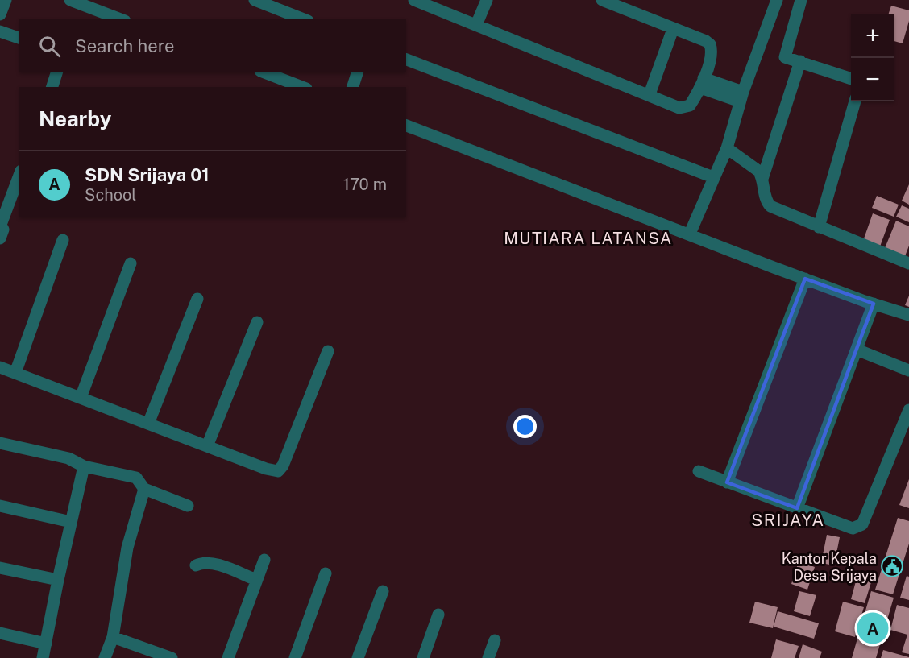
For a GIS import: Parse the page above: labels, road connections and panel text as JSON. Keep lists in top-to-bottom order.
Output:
{
  "districts": ["MUTIARA LATANSA", "SRIJAYA"],
  "places": {
    "public building": ["Kantor Kepala Desa Srijaya"]
  },
  "page": {
    "map_buttons": ["+", "−"],
    "search": "Search here",
    "heading": "Nearby",
    "list": [
      {
        "mark": "A",
        "name": "SDN Srijaya 01",
        "note": "School",
        "value": "170 m"
      }
    ],
    "pins": "A"
  }
}
